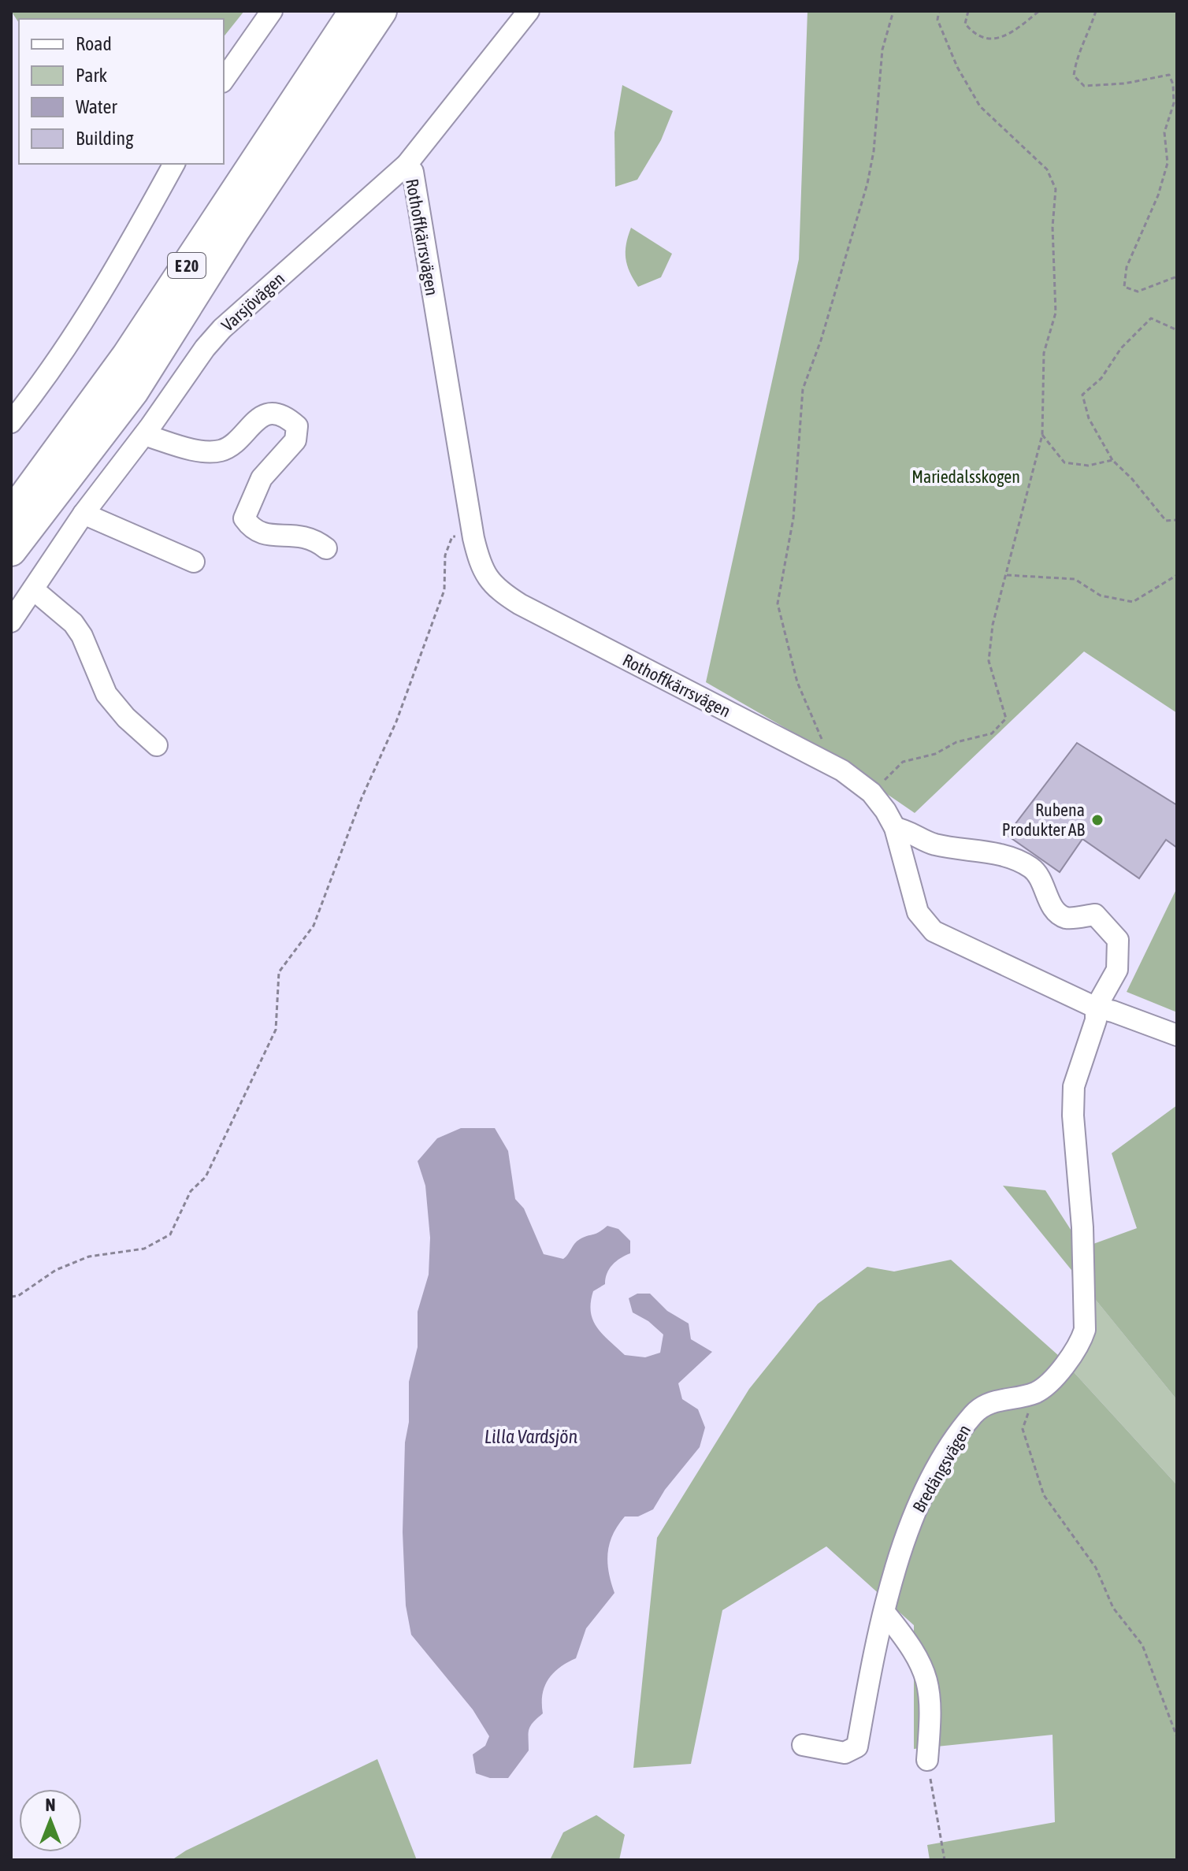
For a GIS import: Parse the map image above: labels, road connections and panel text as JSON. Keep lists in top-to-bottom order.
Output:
{
  "streets": {
    "highway": ["E 20"],
    "street": ["Rothoffkärrsvägen", "Varsjövägen", "Bredängsvägen"]
  },
  "crossings": [
    ["Rothoffkärrsvägen", "Varsjövägen"]
  ],
  "water": ["Lilla Vardsjön"],
  "parks": ["Mariedalsskogen"],
  "places": ["Rubena Produkter AB"],
  "legend": [
    "Road",
    "Park",
    "Water",
    "Building"
  ],
  "north": "top"
}
